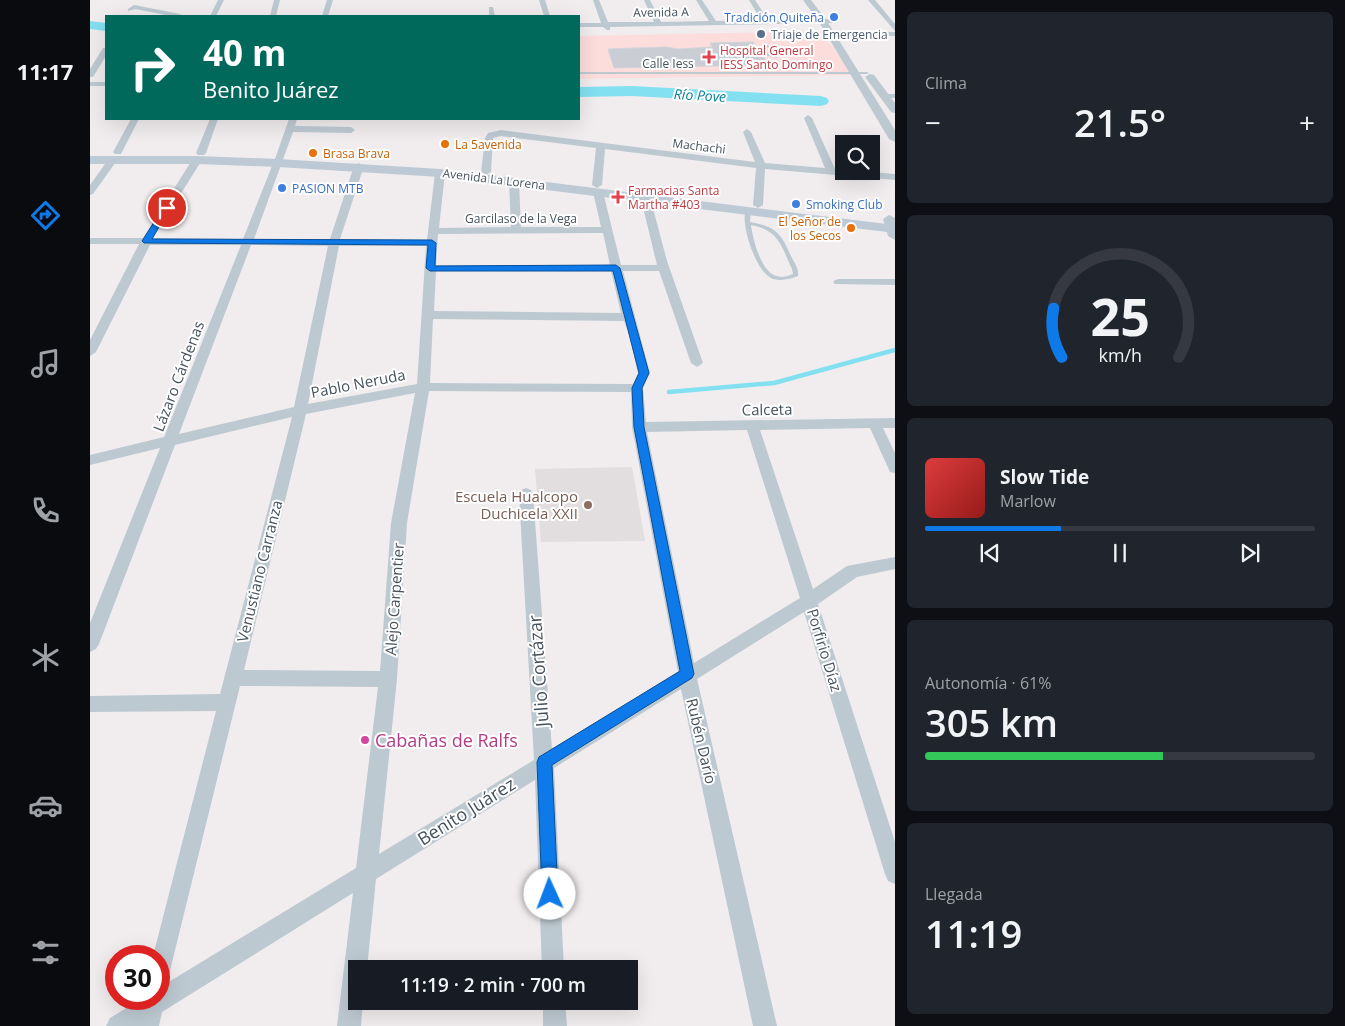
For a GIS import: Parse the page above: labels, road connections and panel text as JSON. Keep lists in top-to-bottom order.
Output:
{
  "streets": {
    "main road": ["Avenida La Lorena"],
    "street": [
      "Avenida A",
      "Machachi",
      "Garcilaso de la Vega",
      "Lázaro Cárdenas",
      "Pablo Neruda",
      "Calceta",
      "Venustiano Carranza",
      "Alejo Carpentier",
      "Porfirio Díaz",
      "Julio Cortázar",
      "Rubén Darío",
      "Benito Juárez"
    ],
    "lane": ["Calle Iess"]
  },
  "crossings": [
    ["Machachi", "Avenida La Lorena"],
    ["Avenida La Lorena", "Lázaro Cárdenas"],
    ["Avenida La Lorena", "Venustiano Carranza"],
    ["Avenida La Lorena", "Alejo Carpentier"],
    ["Avenida La Lorena", "Rubén Darío"],
    ["Garcilaso de la Vega", "Lázaro Cárdenas"],
    ["Garcilaso de la Vega", "Venustiano Carranza"],
    ["Garcilaso de la Vega", "Alejo Carpentier"],
    ["Garcilaso de la Vega", "Rubén Darío"],
    ["Lázaro Cárdenas", "Pablo Neruda"],
    ["Pablo Neruda", "Venustiano Carranza"],
    ["Pablo Neruda", "Alejo Carpentier"],
    ["Pablo Neruda", "Rubén Darío"],
    ["Calceta", "Porfirio Díaz"],
    ["Calceta", "Rubén Darío"],
    ["Alejo Carpentier", "Benito Juárez"],
    ["Porfirio Díaz", "Benito Juárez"],
    ["Julio Cortázar", "Benito Juárez"],
    ["Rubén Darío", "Benito Juárez"]
  ],
  "water": ["Río Pove"],
  "places": {
    "other": [
      "Tradición Quiteña",
      "Triaje de Emergencia",
      "La 5avenida",
      "Brasa Brava",
      "PASION MTB",
      "Smoking Club",
      "El Señor de los Secos",
      "Escuela Hualcopo Duchicela XXII",
      "Cabañas de Ralfs"
    ],
    "health": ["Hospital General IESS Santo Domingo", "Farmacias Santa Martha #403"]
  },
  "page": {
    "tabs": "11:17",
    "tile": [
      "Clima",
      ["Autonomía · 61%", "305 km"],
      ["Llegada", "11:19"]
    ],
    "turn": ["40 m", "Benito Juárez"],
    "heat": ["−", "21.5°", "+"],
    "song": ["Slow Tide", "Marlow"],
    "limit": "30",
    "trip": "11:19 · 2 min · 700 m",
    "gauge": ["25", "km/h"]
  }
}
